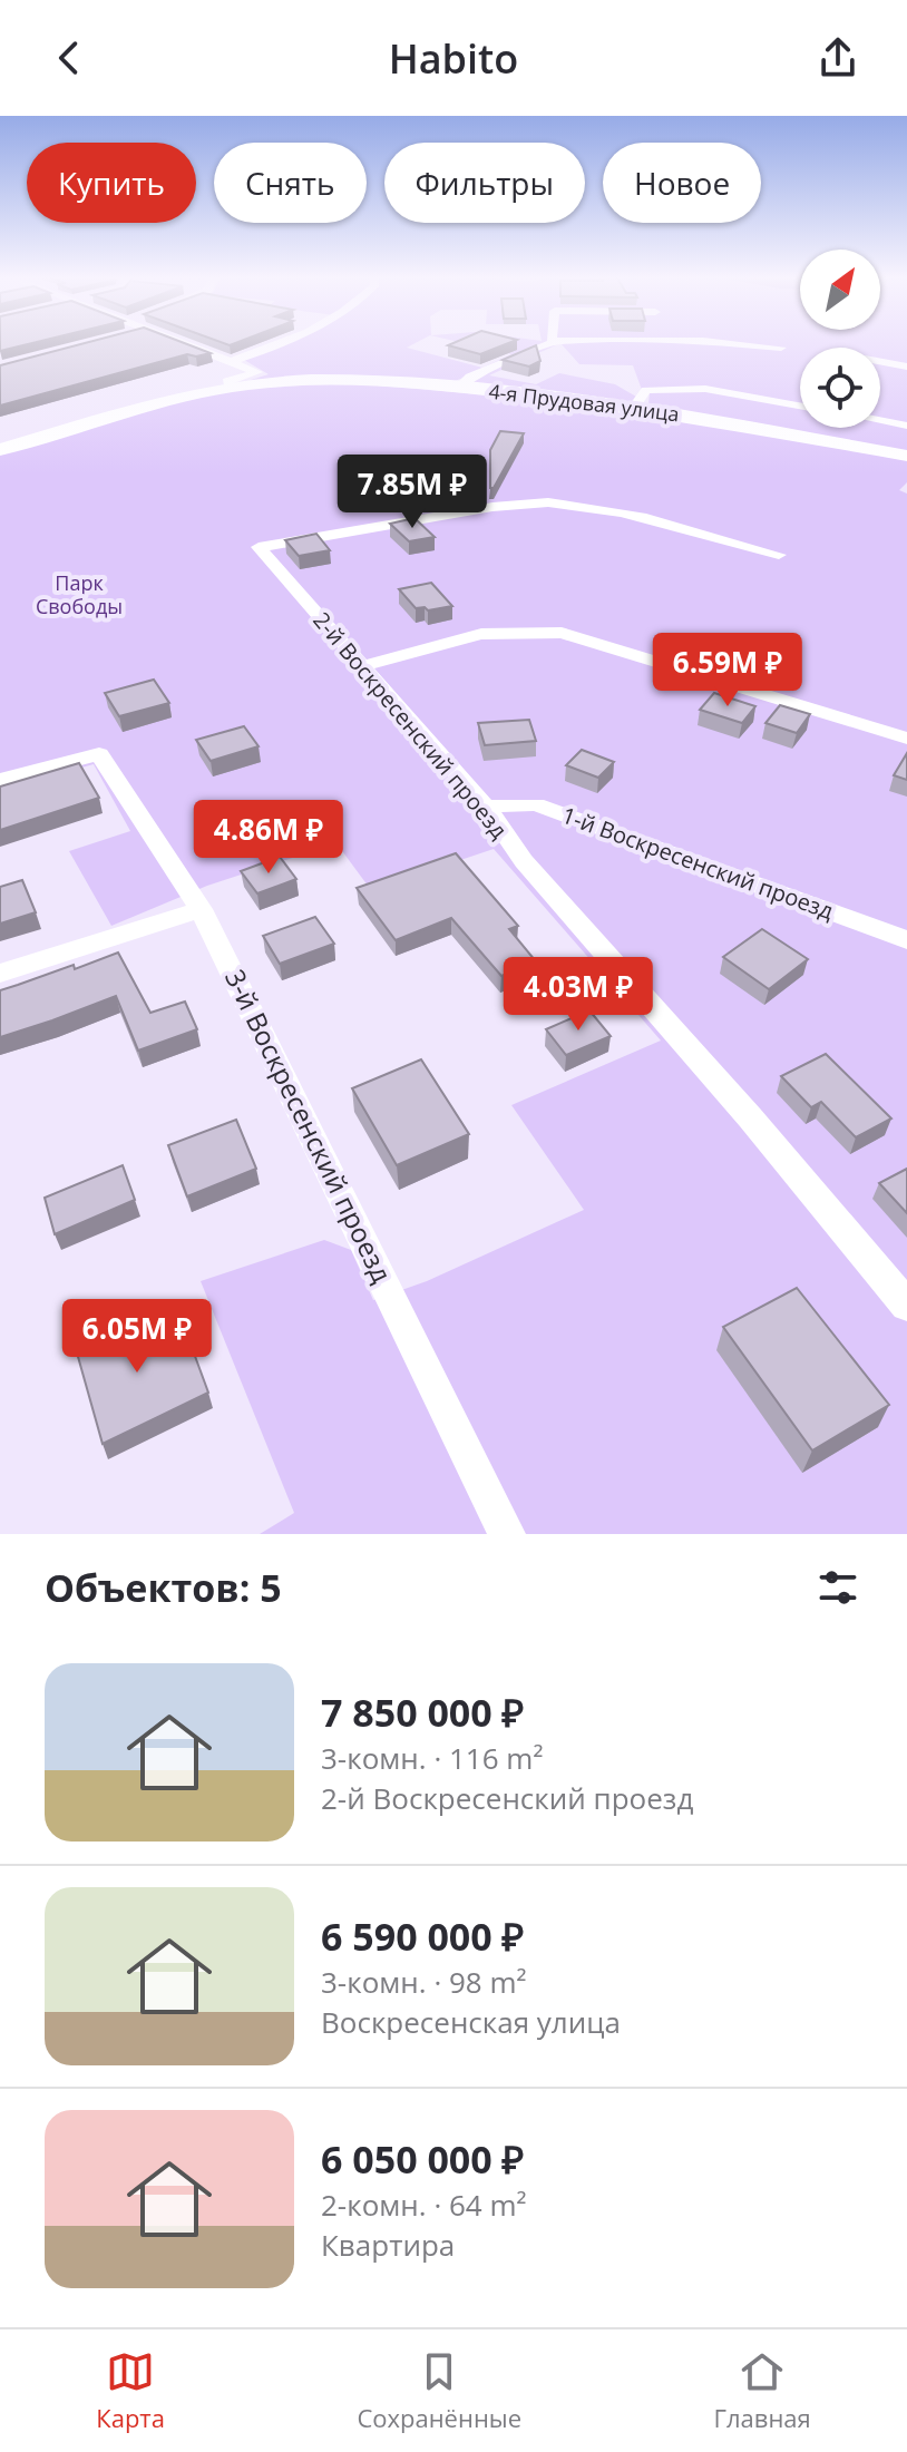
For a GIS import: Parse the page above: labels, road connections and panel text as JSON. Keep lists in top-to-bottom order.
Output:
{
  "streets": {
    "main road": ["4-я Прудовая улица"],
    "street": ["2-й Воскресенский проезд", "1-й Воскресенский проезд", "3-й Воскресенский проезд"]
  },
  "crossings": [
    ["2-й Воскресенский проезд", "1-й Воскресенский проезд"]
  ],
  "parks": ["Парк Свободы"],
  "north": "top right",
  "page": {
    "header": "Habito",
    "chip": [
      "Купить",
      "Снять",
      "Фильтры",
      "Новое"
    ],
    "price": [
      "7.85M ₽",
      "6.59M ₽",
      "4.86M ₽",
      "4.03M ₽",
      "6.05M ₽"
    ],
    "heading": "Объектов: 5",
    "list": [
      {
        "name": "7 850 000 ₽",
        "note": "3-комн. · 116 m² · 2-й Воскресенский проезд"
      },
      {
        "name": "6 590 000 ₽",
        "note": "3-комн. · 98 m² · Воскресенская улица"
      },
      {
        "name": "6 050 000 ₽",
        "note": "2-комн. · 64 m² · Квартира"
      }
    ],
    "tabs": ["Карта", "Сохранённые", "Главная"]
  }
}
